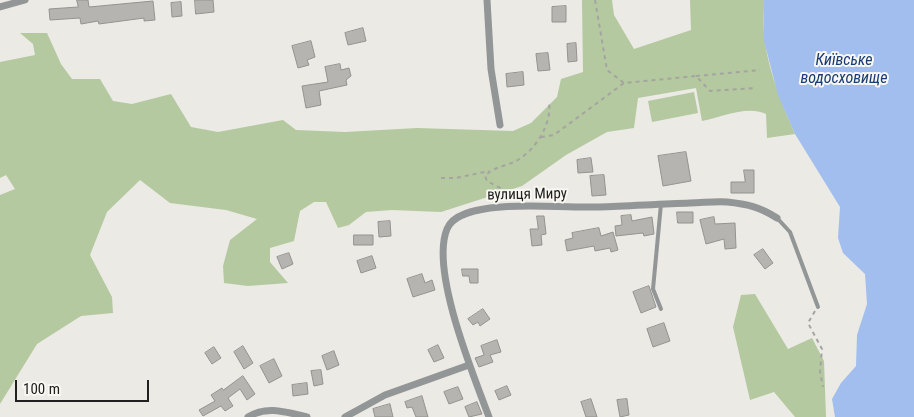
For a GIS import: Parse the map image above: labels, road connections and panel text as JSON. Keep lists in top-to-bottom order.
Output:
{
  "streets": {
    "street": ["вулиця Миру"]
  },
  "water": ["Київське водосховище"],
  "scale_bar": "100 m"
}
